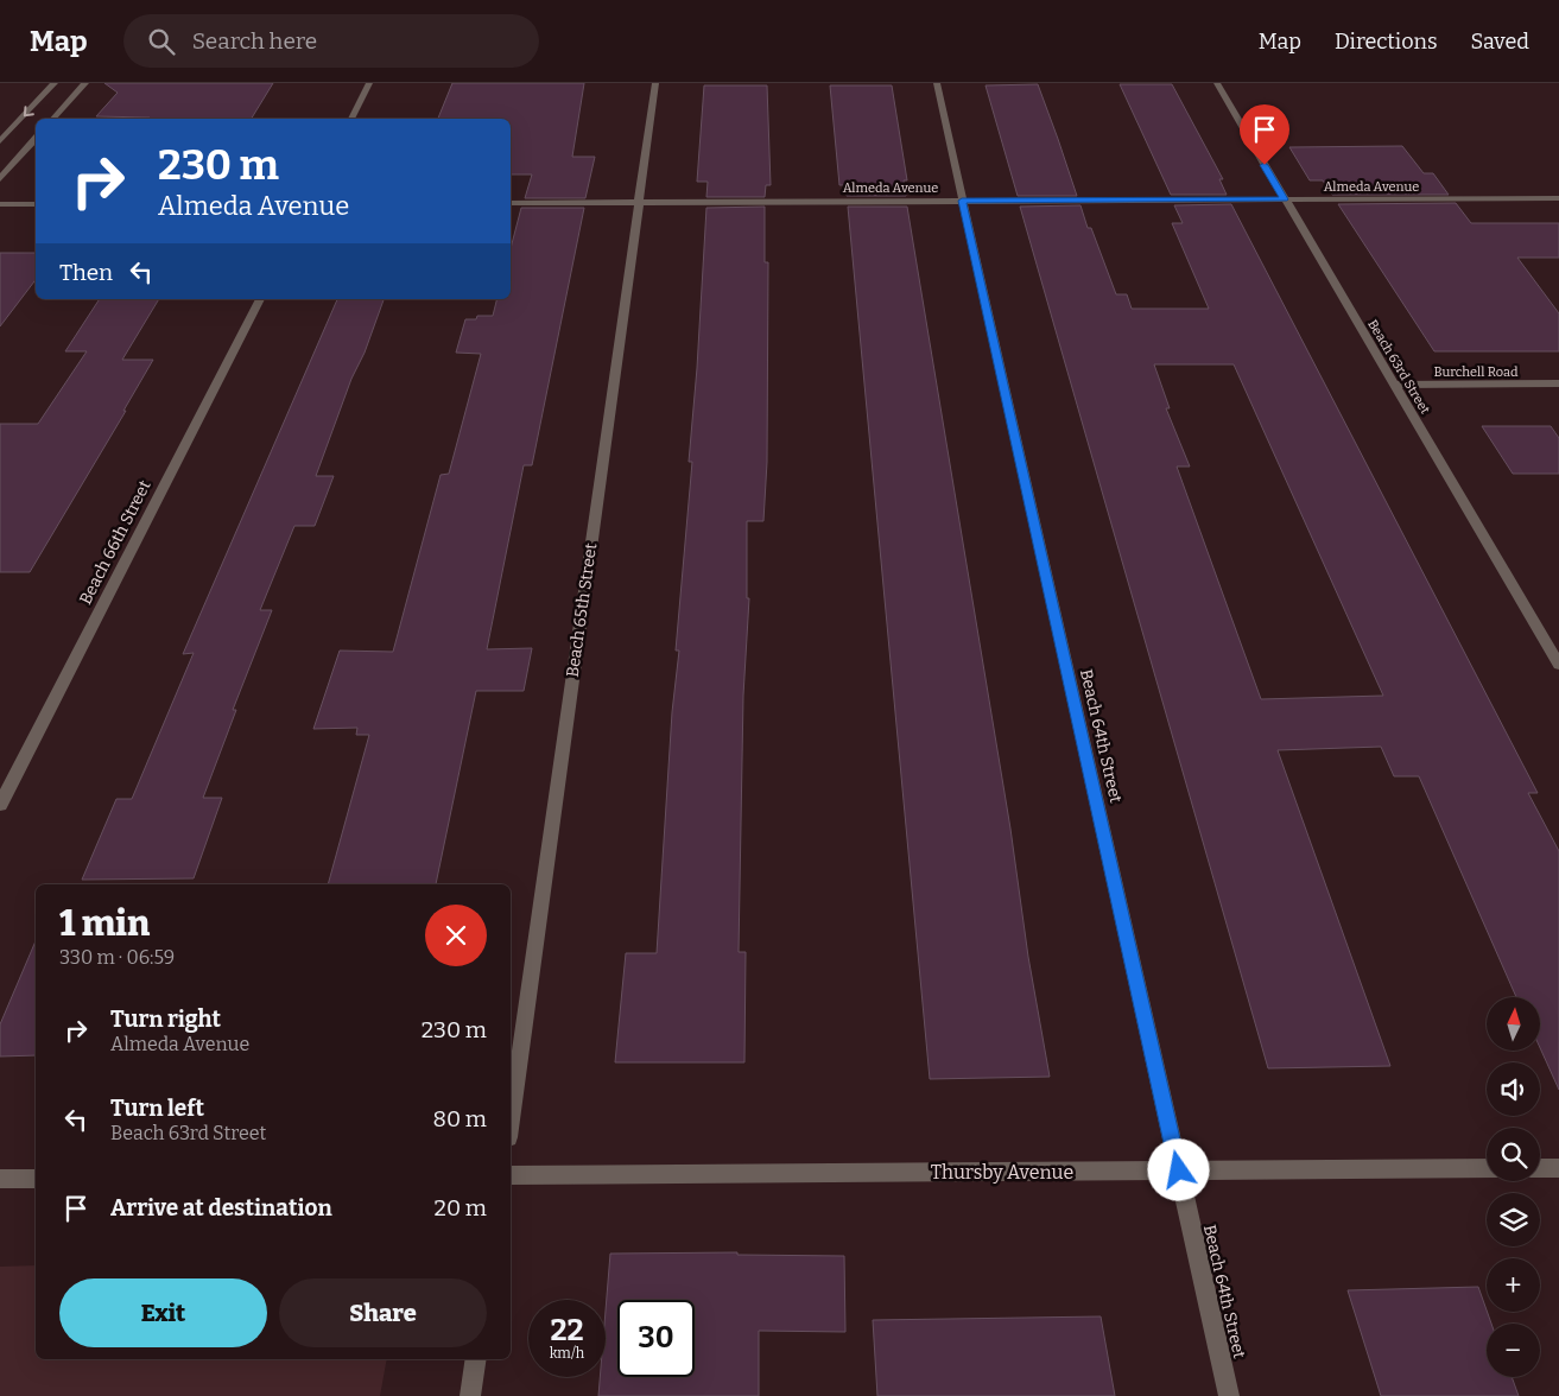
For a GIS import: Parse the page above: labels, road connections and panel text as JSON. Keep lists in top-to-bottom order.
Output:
{
  "streets": {
    "street": [
      "Almeda Avenue",
      "Beach 63rd Street",
      "Burchell Road",
      "Beach 66th Street",
      "Beach 65th Street",
      "Beach 64th Street",
      "Thursby Avenue"
    ]
  },
  "crossings": [
    ["Almeda Avenue", "Beach 63rd Street"],
    ["Almeda Avenue", "Beach 65th Street"],
    ["Almeda Avenue", "Beach 64th Street"],
    ["Beach 63rd Street", "Burchell Road"],
    ["Beach 64th Street", "Thursby Avenue"]
  ],
  "north": "top",
  "page": {
    "header": "Map",
    "search": "Search here",
    "nav": ["Map", "Directions", "Saved"],
    "turn": ["230 m", "Almeda Avenue"],
    "then": "Then",
    "heading": ["1 min", "330 m · 06:59"],
    "list": [
      {
        "name": "Turn right",
        "note": "Almeda Avenue",
        "value": "230 m"
      },
      {
        "name": "Turn left",
        "note": "Beach 63rd Street",
        "value": "80 m"
      },
      {
        "name": "Arrive at destination",
        "value": "20 m"
      }
    ],
    "map_buttons": ["+", "−"],
    "buttons": ["Exit", "Share"],
    "speed": "22 km/h",
    "limit": "30"
  }
}
